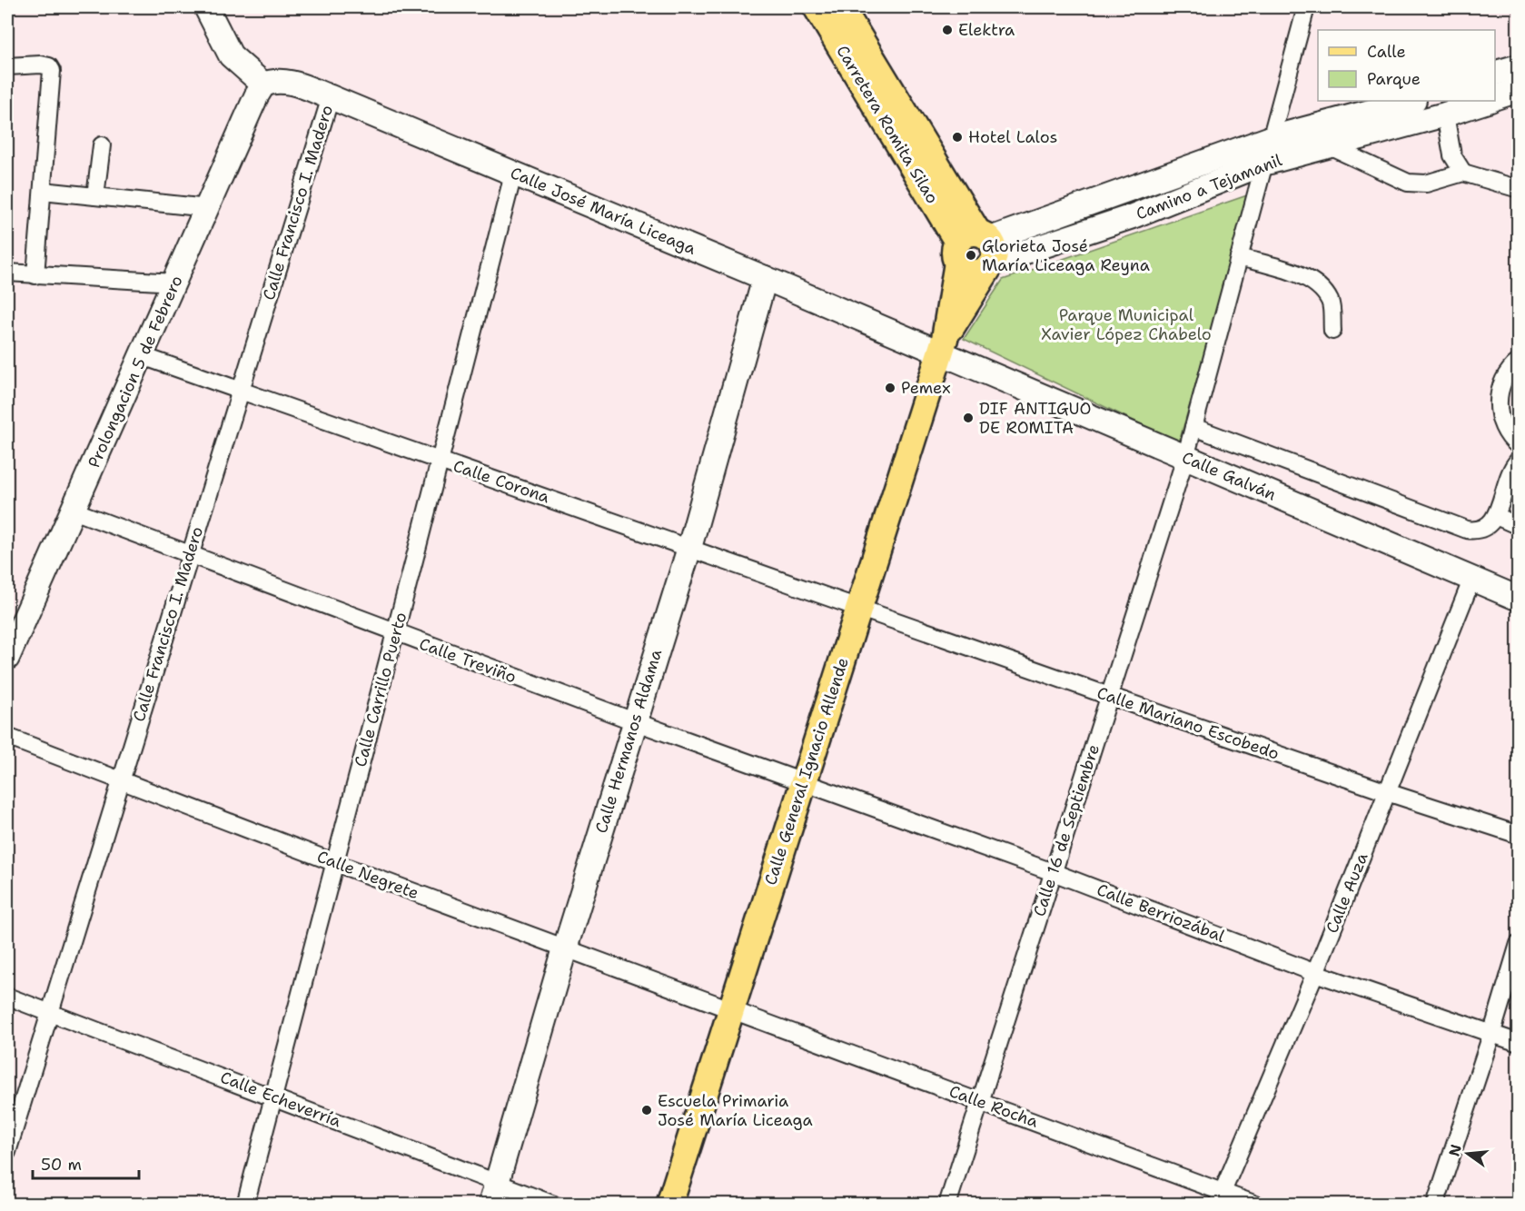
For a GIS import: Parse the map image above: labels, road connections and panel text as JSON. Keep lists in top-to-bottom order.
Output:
{
  "streets": {
    "main road": ["Carretera Romita Silao", "Calle General Ignacio Allende"],
    "street": [
      "Camino a Tejamanil",
      "Calle Francisco I. Madero",
      "Calle José María Liceaga",
      "Prolongacion 5 de Febrero",
      "Calle Galván",
      "Calle Corona",
      "Calle Treviño",
      "Calle Carrillo Puerto",
      "Calle Mariano Escobedo",
      "Calle Hermanos Aldama",
      "Calle 16 de Septiembre",
      "Calle Negrete",
      "Calle Auza",
      "Calle Berriozábal",
      "Calle Echeverría",
      "Calle Rocha"
    ]
  },
  "crossings": [
    ["Carretera Romita Silao", "Camino a Tejamanil"],
    ["Carretera Romita Silao", "Calle General Ignacio Allende"],
    ["Camino a Tejamanil", "Calle General Ignacio Allende"],
    ["Camino a Tejamanil", "Calle 16 de Septiembre"],
    ["Calle Francisco I. Madero", "Calle José María Liceaga"],
    ["Calle Francisco I. Madero", "Calle Corona"],
    ["Calle Francisco I. Madero", "Calle Treviño"],
    ["Calle Francisco I. Madero", "Calle Negrete"],
    ["Calle Francisco I. Madero", "Calle Echeverría"],
    ["Calle José María Liceaga", "Prolongacion 5 de Febrero"],
    ["Calle José María Liceaga", "Calle Galván"],
    ["Calle José María Liceaga", "Calle Carrillo Puerto"],
    ["Calle José María Liceaga", "Calle Hermanos Aldama"],
    ["Calle José María Liceaga", "Calle General Ignacio Allende"],
    ["Prolongacion 5 de Febrero", "Calle Corona"],
    ["Prolongacion 5 de Febrero", "Calle Treviño"],
    ["Calle Galván", "Calle General Ignacio Allende"],
    ["Calle Galván", "Calle 16 de Septiembre"],
    ["Calle Galván", "Calle Auza"],
    ["Calle Corona", "Calle Carrillo Puerto"],
    ["Calle Corona", "Calle Mariano Escobedo"],
    ["Calle Corona", "Calle Hermanos Aldama"],
    ["Calle Corona", "Calle General Ignacio Allende"],
    ["Calle Treviño", "Calle Carrillo Puerto"],
    ["Calle Treviño", "Calle Hermanos Aldama"],
    ["Calle Treviño", "Calle General Ignacio Allende"],
    ["Calle Treviño", "Calle Berriozábal"],
    ["Calle Carrillo Puerto", "Calle Negrete"],
    ["Calle Carrillo Puerto", "Calle Echeverría"],
    ["Calle Mariano Escobedo", "Calle General Ignacio Allende"],
    ["Calle Mariano Escobedo", "Calle 16 de Septiembre"],
    ["Calle Mariano Escobedo", "Calle Auza"],
    ["Calle Hermanos Aldama", "Calle Negrete"],
    ["Calle Hermanos Aldama", "Calle Echeverría"],
    ["Calle General Ignacio Allende", "Calle Negrete"],
    ["Calle General Ignacio Allende", "Calle Berriozábal"],
    ["Calle General Ignacio Allende", "Calle Rocha"],
    ["Calle 16 de Septiembre", "Calle Berriozábal"],
    ["Calle 16 de Septiembre", "Calle Rocha"],
    ["Calle Negrete", "Calle Rocha"],
    ["Calle Auza", "Calle Berriozábal"],
    ["Calle Auza", "Calle Rocha"]
  ],
  "parks": ["Parque Municipal Xavier López Chabelo"],
  "places": [
    "Elektra",
    "Hotel Lalos",
    "Glorieta José María Liceaga Reyna",
    "Pemex",
    "DIF ANTIGUO DE ROMITA",
    "Escuela Primaria José María Liceaga"
  ],
  "legend": ["Calle", "Parque"],
  "scale_bar": "50 m",
  "north": "left"
}
